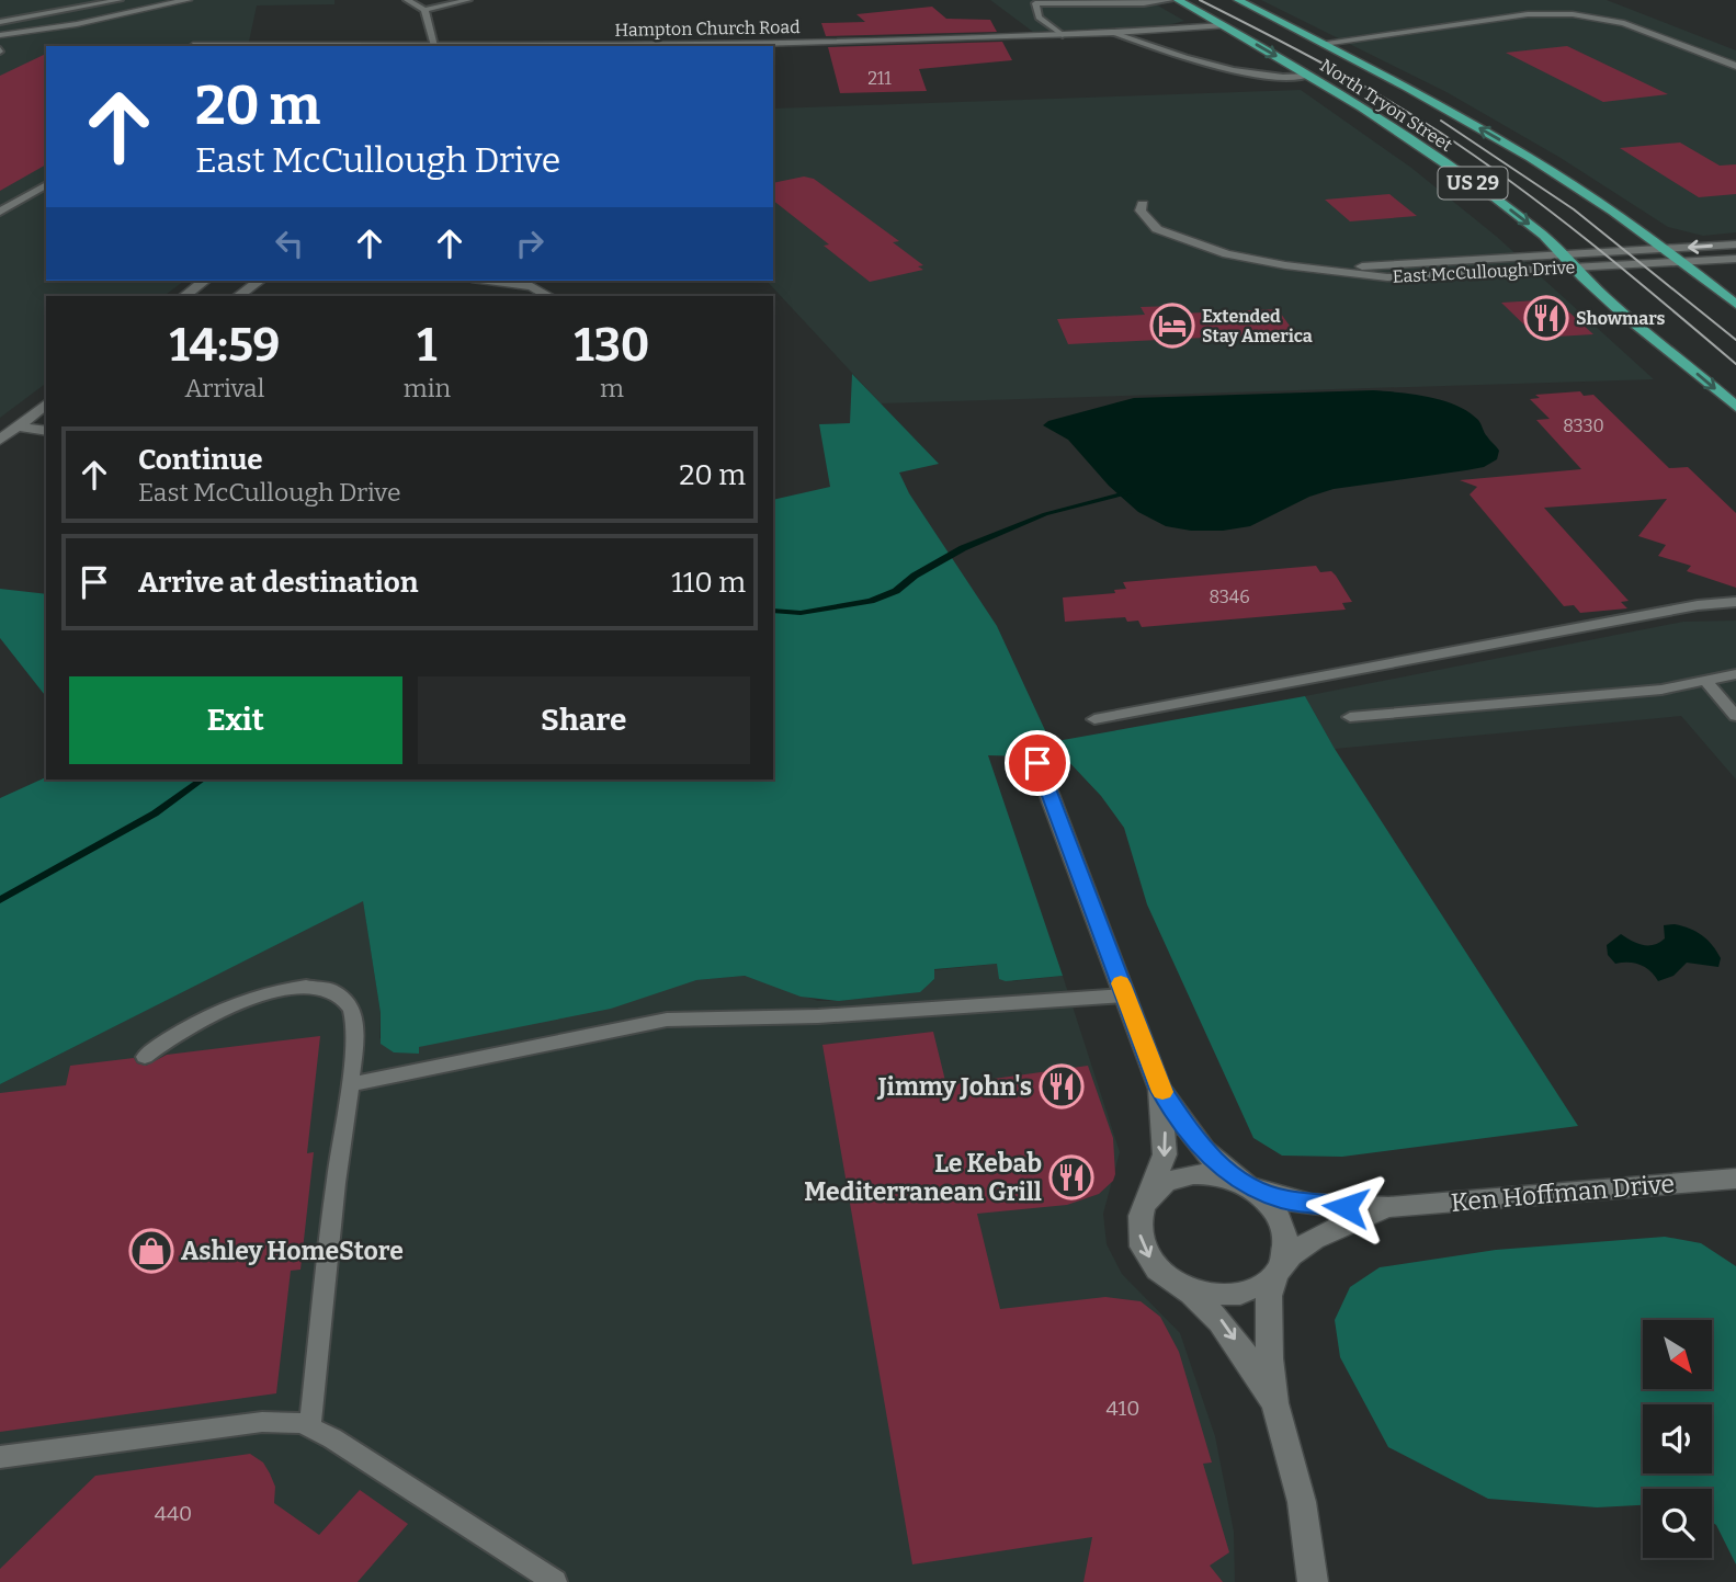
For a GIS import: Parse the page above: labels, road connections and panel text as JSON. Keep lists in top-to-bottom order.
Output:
{
  "streets": {
    "main road": ["North Tryon Street", "US 29"],
    "street": ["Hampton Church Road", "East McCullough Drive", "Ken Hoffman Drive"]
  },
  "crossings": [
    ["Hampton Church Road", "North Tryon Street"],
    ["North Tryon Street", "East McCullough Drive"]
  ],
  "places": {
    "restaurant": ["Showmars", "Jimmy John's", "Le Kebab Mediterranean Grill"],
    "hotel": ["Extended Stay America"],
    "shop": ["Ashley HomeStore"]
  },
  "house_numbers": [
    "211",
    "8330",
    "8346",
    "410",
    "440"
  ],
  "north": "bottom right",
  "page": {
    "turn": ["20 m", "East McCullough Drive"],
    "eta": [
      "14:59",
      "Arrival",
      "1",
      "min",
      "130",
      "m"
    ],
    "list": [
      {
        "name": "Continue",
        "note": "East McCullough Drive",
        "value": "20 m"
      },
      {
        "name": "Arrive at destination",
        "value": "110 m"
      }
    ],
    "buttons": ["Exit", "Share"]
  }
}
